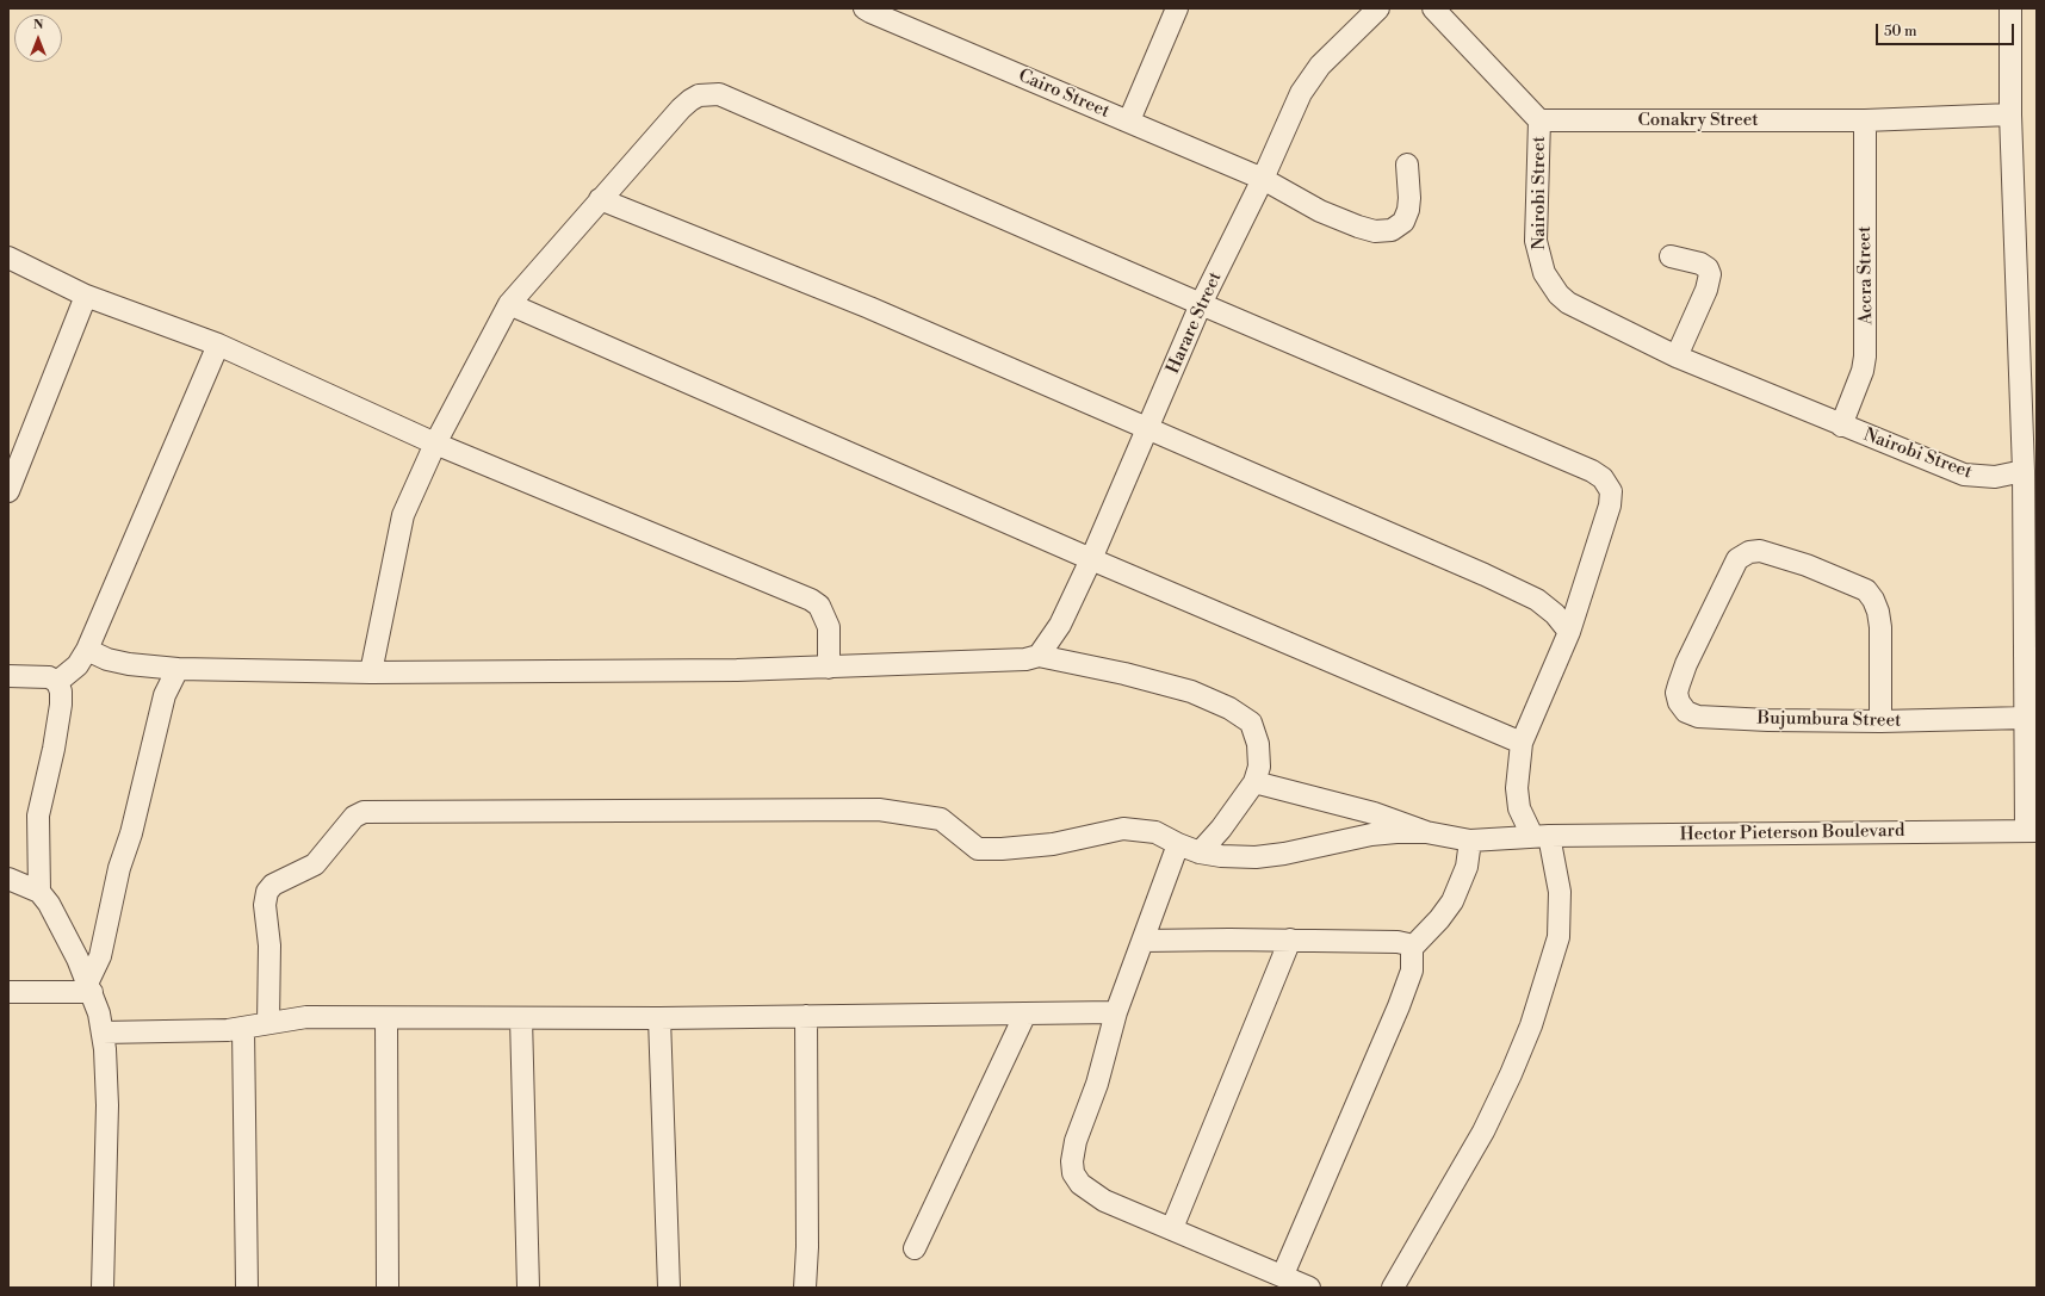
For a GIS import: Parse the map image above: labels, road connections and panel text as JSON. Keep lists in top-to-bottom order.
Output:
{
  "streets": {
    "street": [
      "Cairo Street",
      "Conakry Street",
      "Nairobi Street",
      "Accra Street",
      "Harare Street",
      "Bujumbura Street",
      "Hector Pieterson Boulevard"
    ]
  },
  "crossings": [
    ["Cairo Street", "Harare Street"],
    ["Conakry Street", "Nairobi Street"],
    ["Conakry Street", "Accra Street"],
    ["Nairobi Street", "Accra Street"]
  ],
  "scale_bar": "50 m",
  "north": "top"
}
